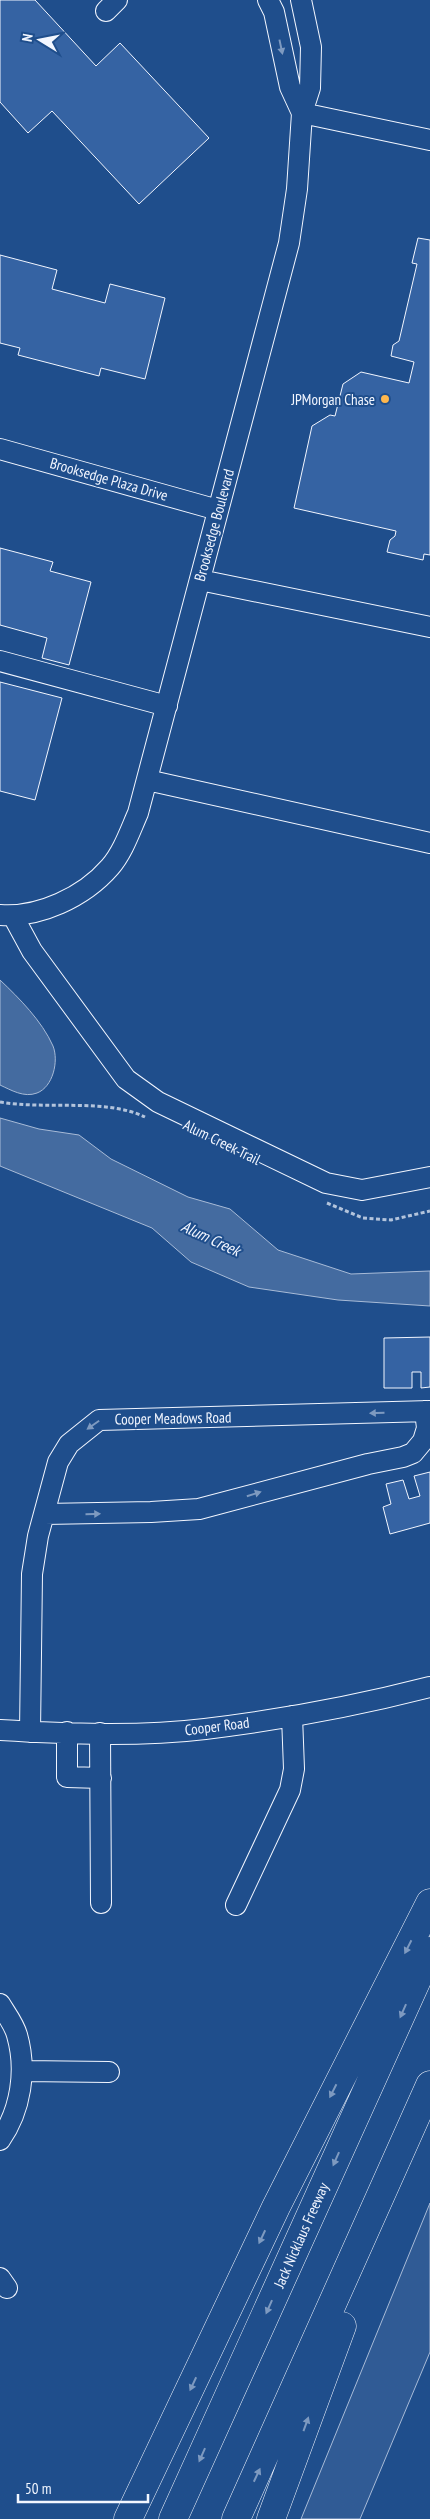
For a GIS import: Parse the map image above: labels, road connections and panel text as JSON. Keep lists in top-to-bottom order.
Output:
{
  "streets": {
    "highway": ["Jack Nicklaus Freeway"],
    "street": [
      "Brooksedge Plaza Drive",
      "Brooksedge Boulevard",
      "Cooper Meadows Road",
      "Cooper Road"
    ]
  },
  "crossings": [
    ["Brooksedge Plaza Drive", "Brooksedge Boulevard"],
    ["Cooper Meadows Road", "Cooper Road"]
  ],
  "water": ["Alum Creek"],
  "places": ["JPMorgan Chase"],
  "scale_bar": "50 m",
  "north": "left"
}
